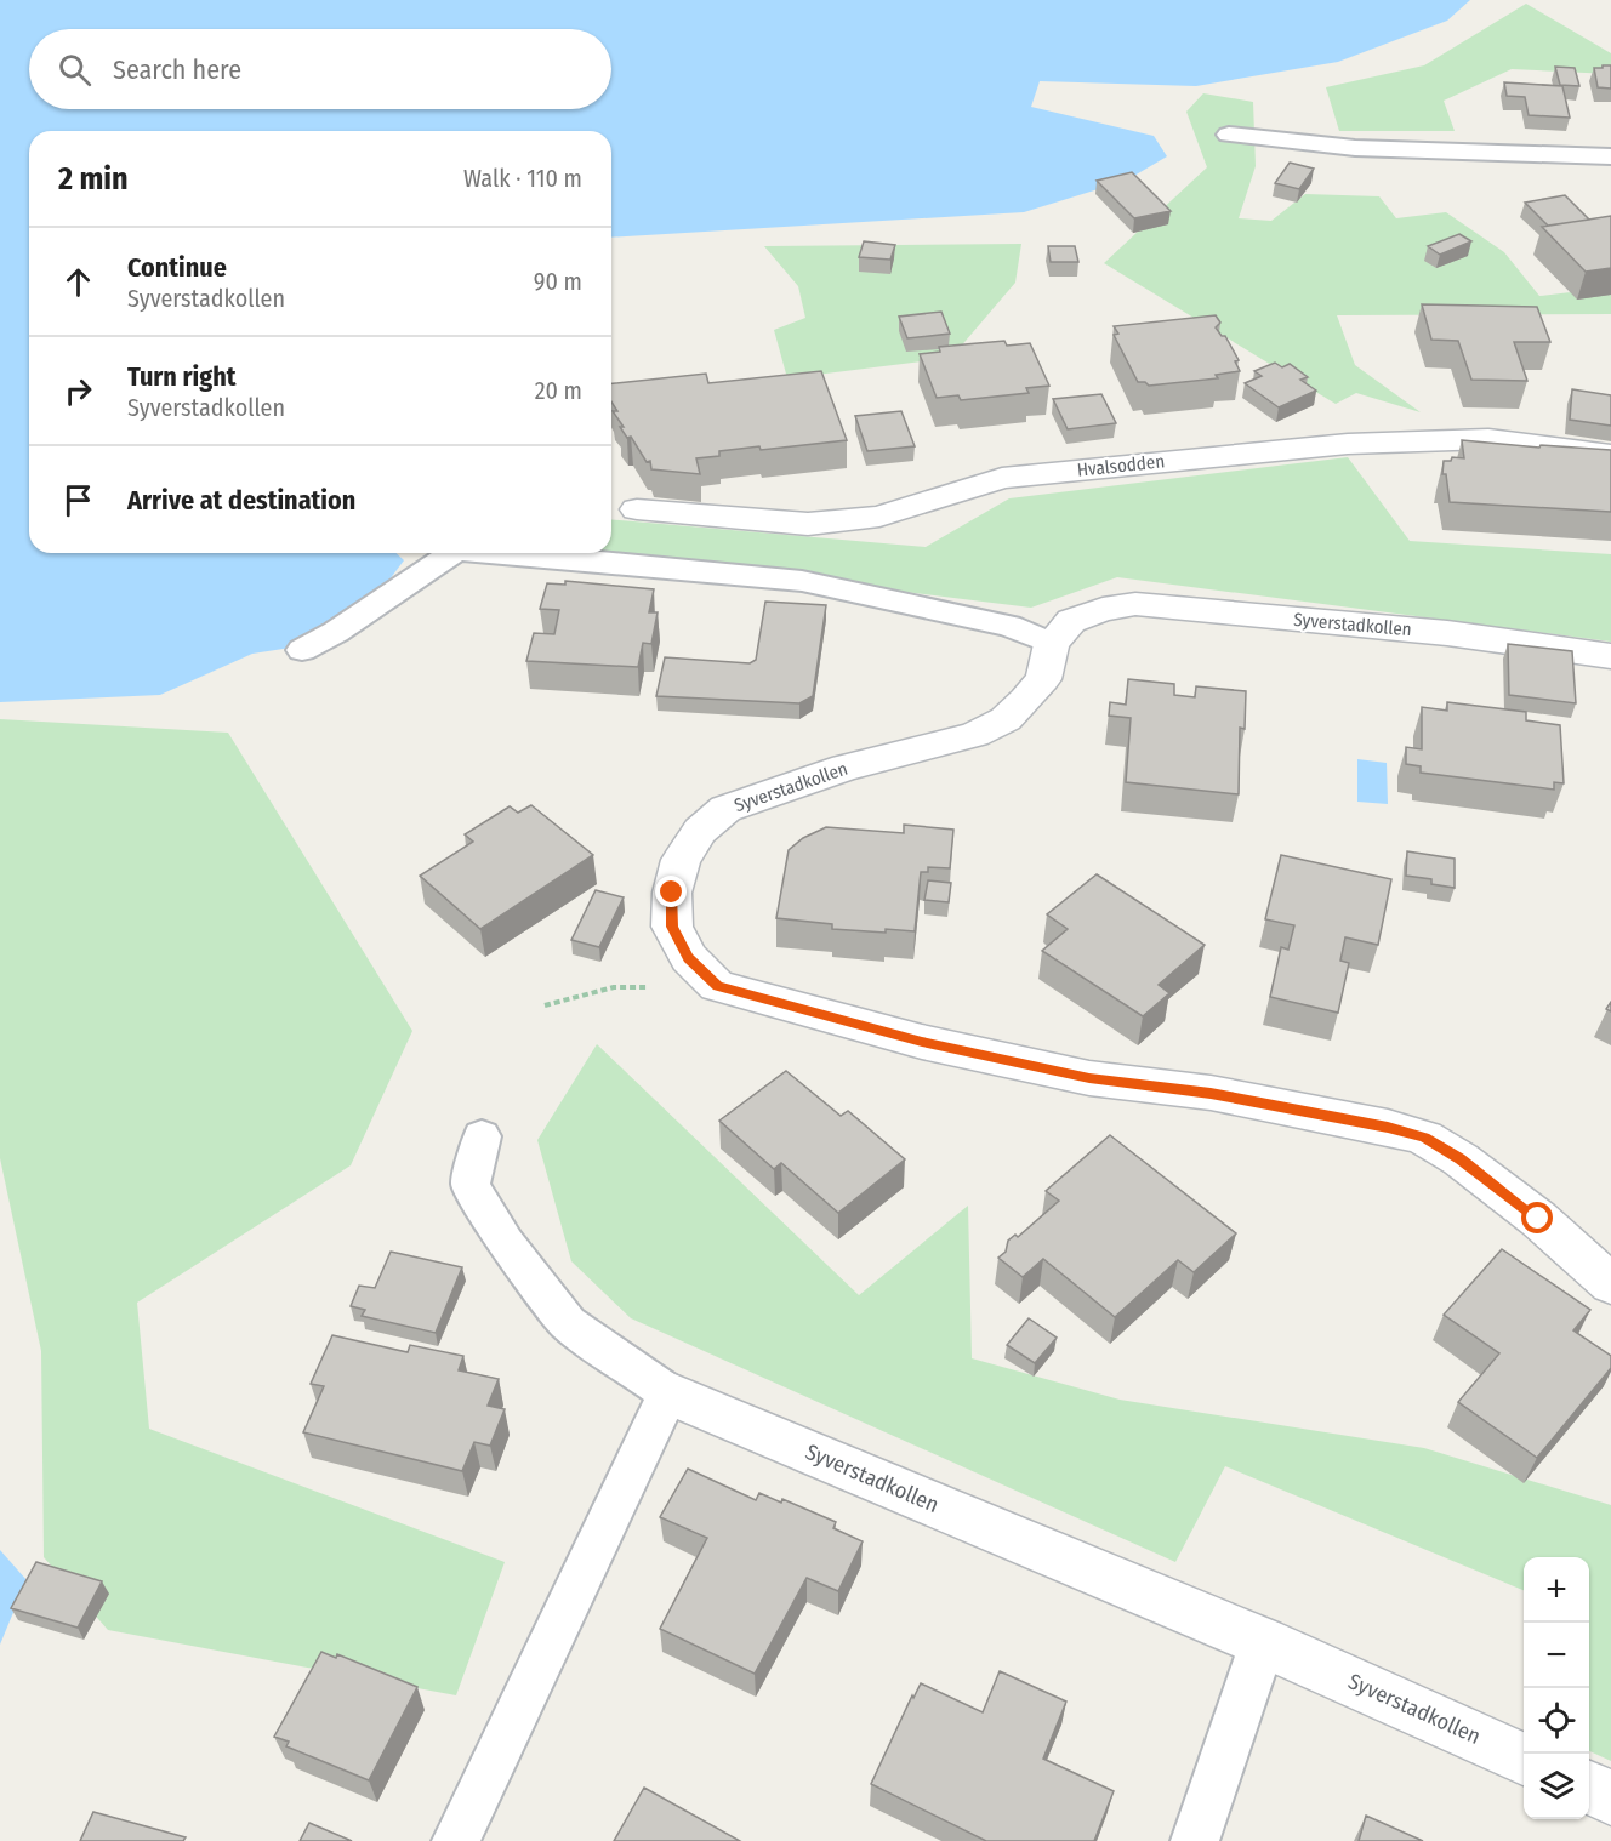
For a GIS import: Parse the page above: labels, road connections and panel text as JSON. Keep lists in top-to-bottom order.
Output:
{
  "streets": {
    "street": ["Hvalsodden", "Syverstadkollen"]
  },
  "page": {
    "search": "Search here",
    "heading": ["2 min", "Walk · 110 m"],
    "list": [
      ["Continue", "Syverstadkollen", "90 m"],
      ["Turn right", "Syverstadkollen", "20 m"],
      "Arrive at destination"
    ],
    "map_buttons": ["+", "−"]
  }
}
